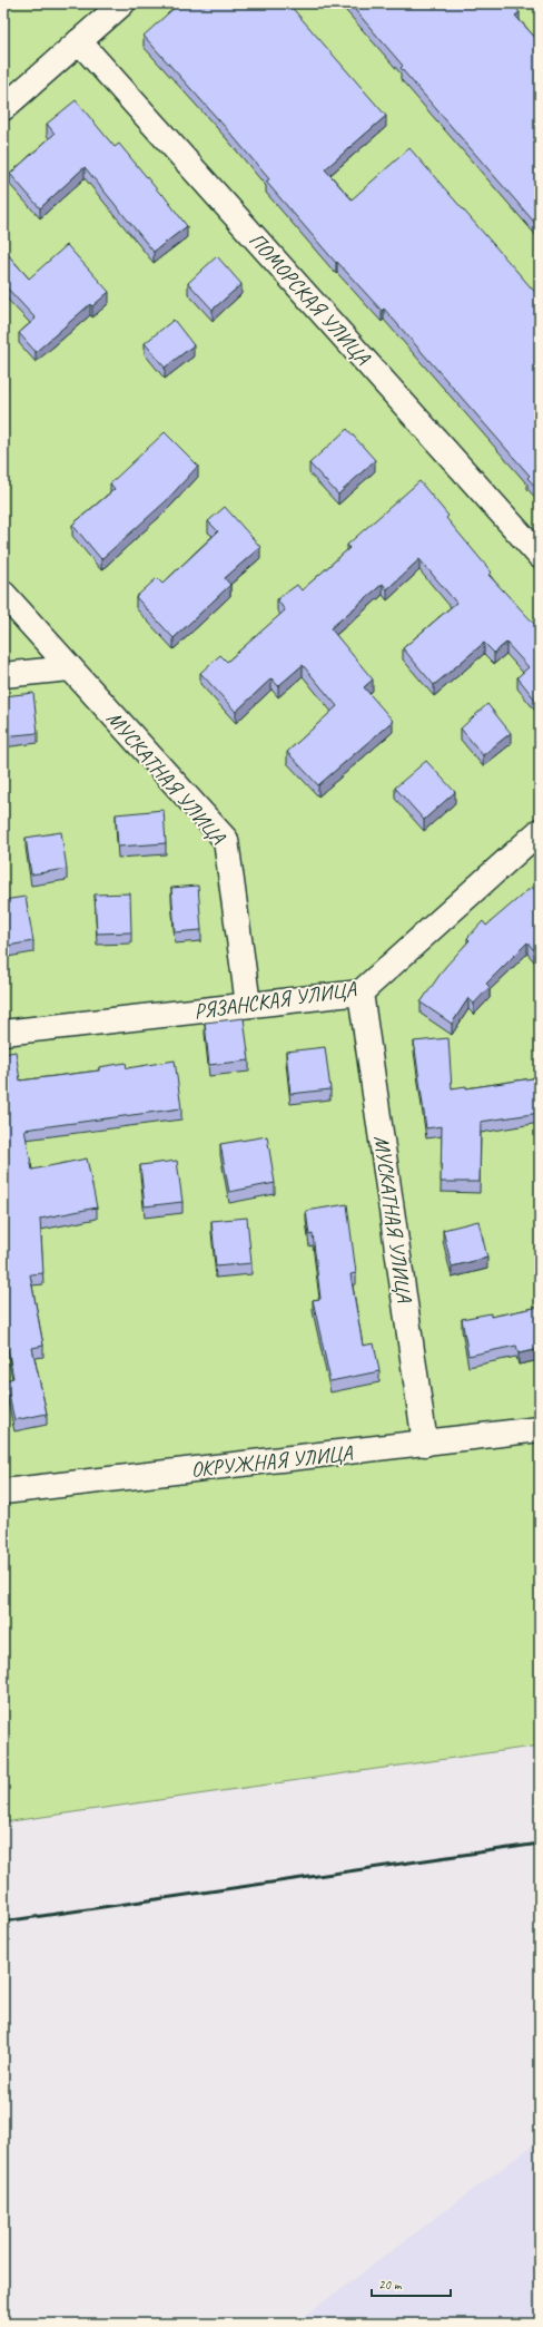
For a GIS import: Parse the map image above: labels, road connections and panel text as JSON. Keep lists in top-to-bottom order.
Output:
{
  "streets": {
    "street": [
      "ПОМОРСКАЯ УЛИЦА",
      "МУСКАТНАЯ УЛИЦА",
      "РЯЗАНСКАЯ УЛИЦА",
      "ОКРУЖНАЯ УЛИЦА"
    ]
  },
  "crossings": [
    ["МУСКАТНАЯ УЛИЦА", "РЯЗАНСКАЯ УЛИЦА"],
    ["МУСКАТНАЯ УЛИЦА", "ОКРУЖНАЯ УЛИЦА"]
  ],
  "scale_bar": "20 m"
}
